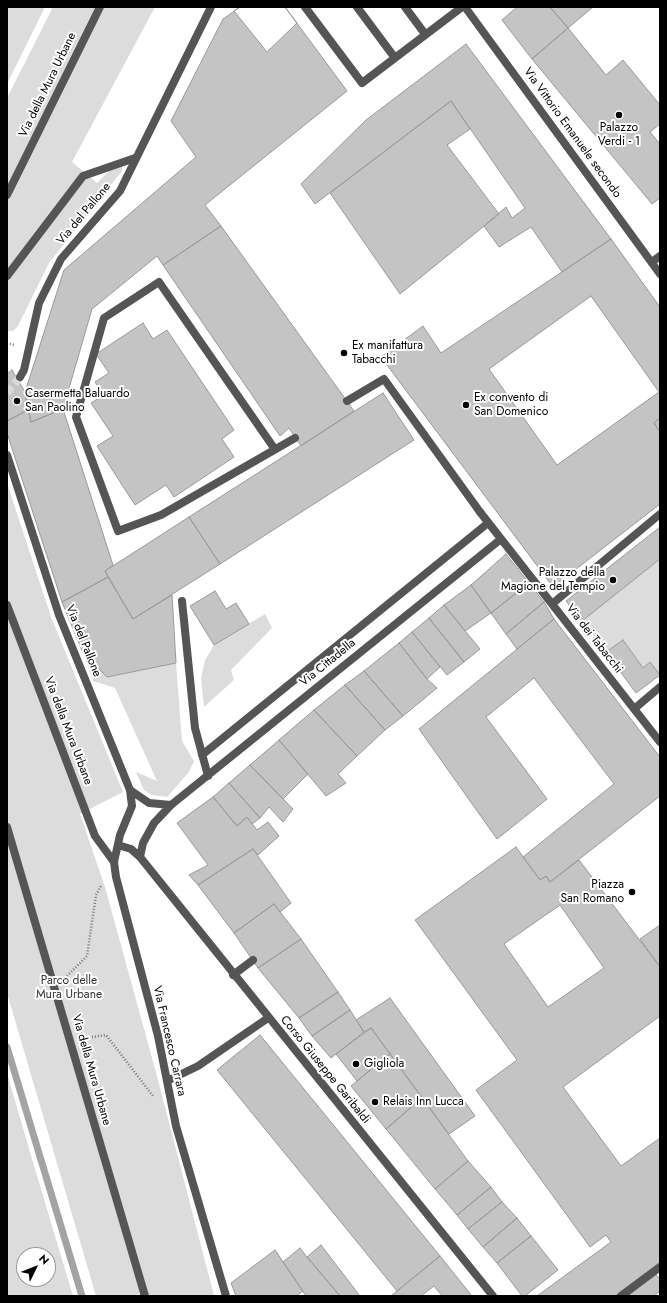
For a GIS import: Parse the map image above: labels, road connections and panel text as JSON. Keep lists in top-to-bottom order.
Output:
{
  "streets": {
    "street": [
      "Via della Mura Urbane",
      "Via Vittorio Emanuele secondo",
      "Via del Pallone",
      "Via dei Tabacchi",
      "Via Cittadella",
      "Via Francesco Carrara",
      "Corso Giuseppe Garibaldi"
    ]
  },
  "crossings": [
    ["Via della Mura Urbane", "Via Francesco Carrara"],
    ["Via del Pallone", "Via Francesco Carrara"],
    ["Via dei Tabacchi", "Via Cittadella"],
    ["Via Francesco Carrara", "Corso Giuseppe Garibaldi"]
  ],
  "parks": ["Parco delle Mura Urbane"],
  "places": [
    "Palazzo Verdi - 1",
    "Ex manifattura Tabacchi",
    "Casermetta Baluardo San Paolino",
    "Ex convento di San Domenico",
    "Palazzo della Magione del Tempio",
    "Piazza San Romano",
    "Gigliola",
    "Relais Inn Lucca"
  ],
  "north": "top right"
}
